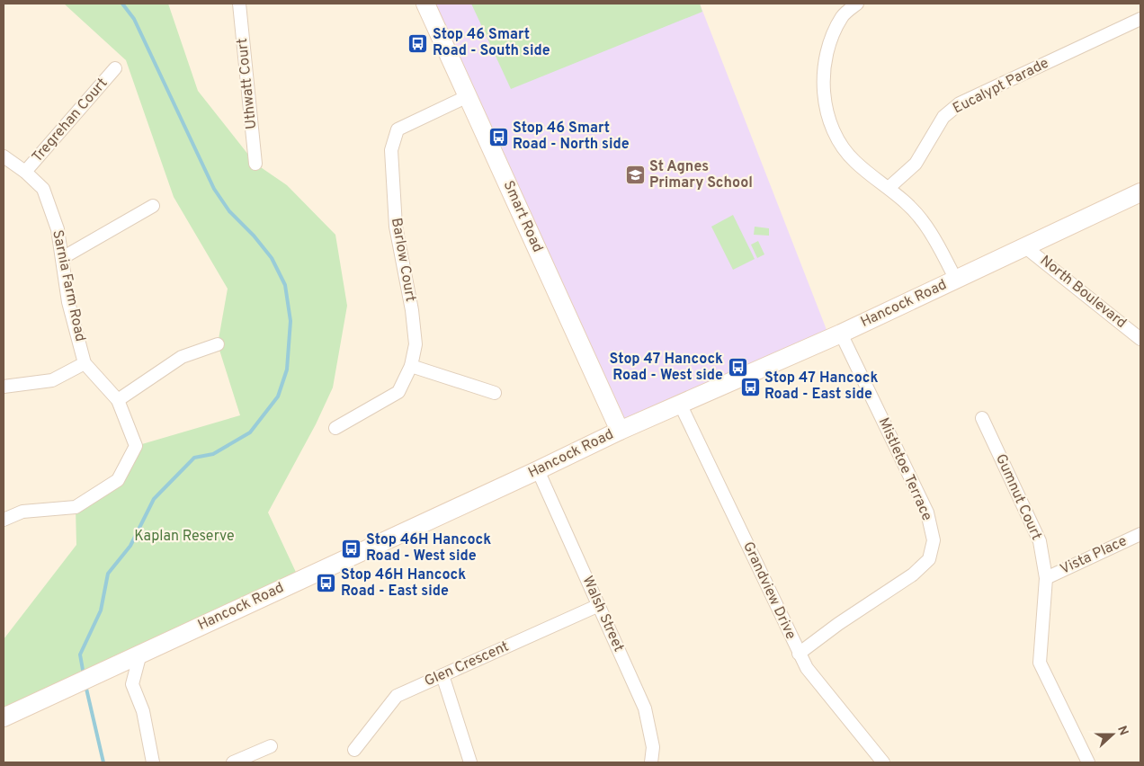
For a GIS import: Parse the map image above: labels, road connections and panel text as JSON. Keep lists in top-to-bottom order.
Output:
{
  "streets": {
    "main road": ["Smart Road", "Hancock Road"],
    "street": [
      "Uthwatt Court",
      "Eucalypt Parade",
      "Tregrehan Court",
      "Barlow Court",
      "Sarnia Farm Road",
      "North Boulevard",
      "Mistletoe Terrace",
      "Gumnut Court",
      "Vista Place",
      "Grandview Drive",
      "Walsh Street",
      "Glen Crescent"
    ]
  },
  "crossings": [
    ["Tregrehan Court", "Sarnia Farm Road"],
    ["Smart Road", "Barlow Court"],
    ["Smart Road", "Hancock Road"],
    ["North Boulevard", "Hancock Road"],
    ["Hancock Road", "Mistletoe Terrace"],
    ["Hancock Road", "Grandview Drive"],
    ["Hancock Road", "Walsh Street"],
    ["Mistletoe Terrace", "Grandview Drive"],
    ["Gumnut Court", "Vista Place"],
    ["Walsh Street", "Glen Crescent"]
  ],
  "parks": ["Kaplan Reserve"],
  "places": {
    "bus stop": [
      "Stop 46 Smart Road - South side",
      "Stop 46 Smart Road - North side",
      "Stop 47 Hancock Road - West side",
      "Stop 47 Hancock Road - East side",
      "Stop 46H Hancock Road - West side",
      "Stop 46H Hancock Road - East side"
    ],
    "school or university": ["St Agnes Primary School"]
  },
  "north": "right"
}
